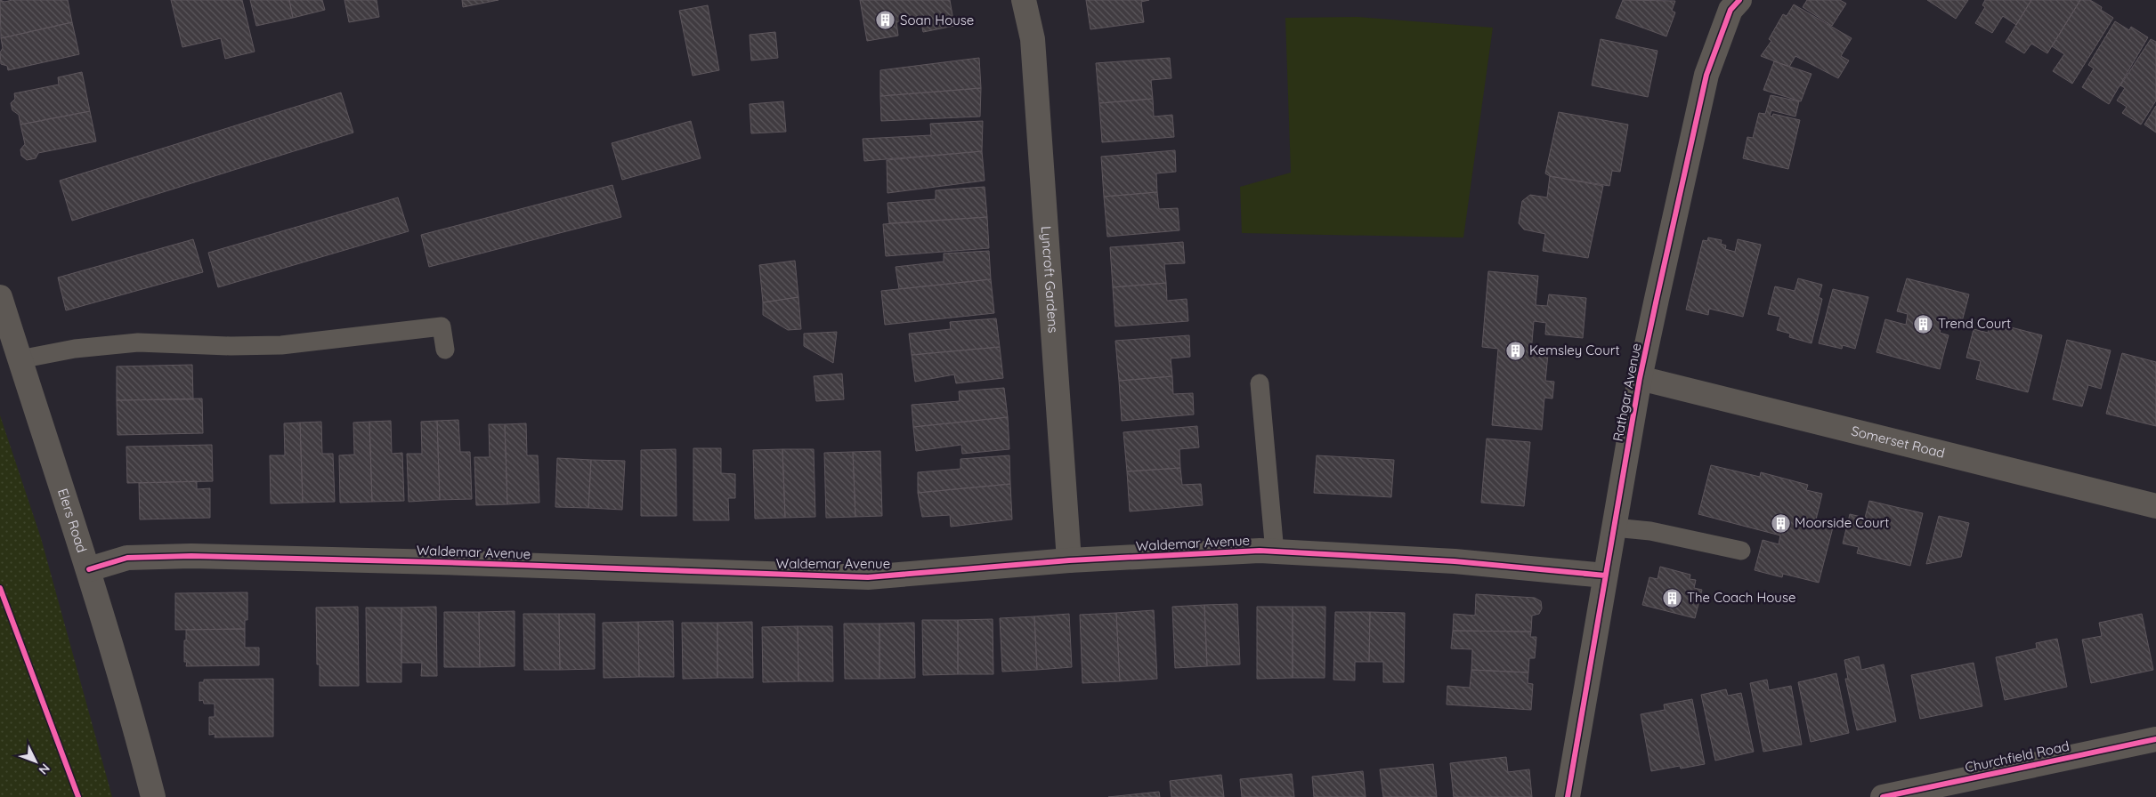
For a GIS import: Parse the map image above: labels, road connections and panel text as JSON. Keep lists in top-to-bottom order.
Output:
{
  "streets": {
    "street": [
      "Lyncroft Gardens",
      "Rathgar Avenue",
      "Somerset Road",
      "Elers Road",
      "Waldemar Avenue",
      "Churchfield Road"
    ]
  },
  "crossings": [
    ["Lyncroft Gardens", "Waldemar Avenue"],
    ["Rathgar Avenue", "Somerset Road"],
    ["Rathgar Avenue", "Waldemar Avenue"],
    ["Elers Road", "Waldemar Avenue"]
  ],
  "places": {
    "building": [
      "Soan House",
      "Trend Court",
      "Kemsley Court",
      "Moorside Court",
      "The Coach House"
    ]
  },
  "north": "bottom right"
}
